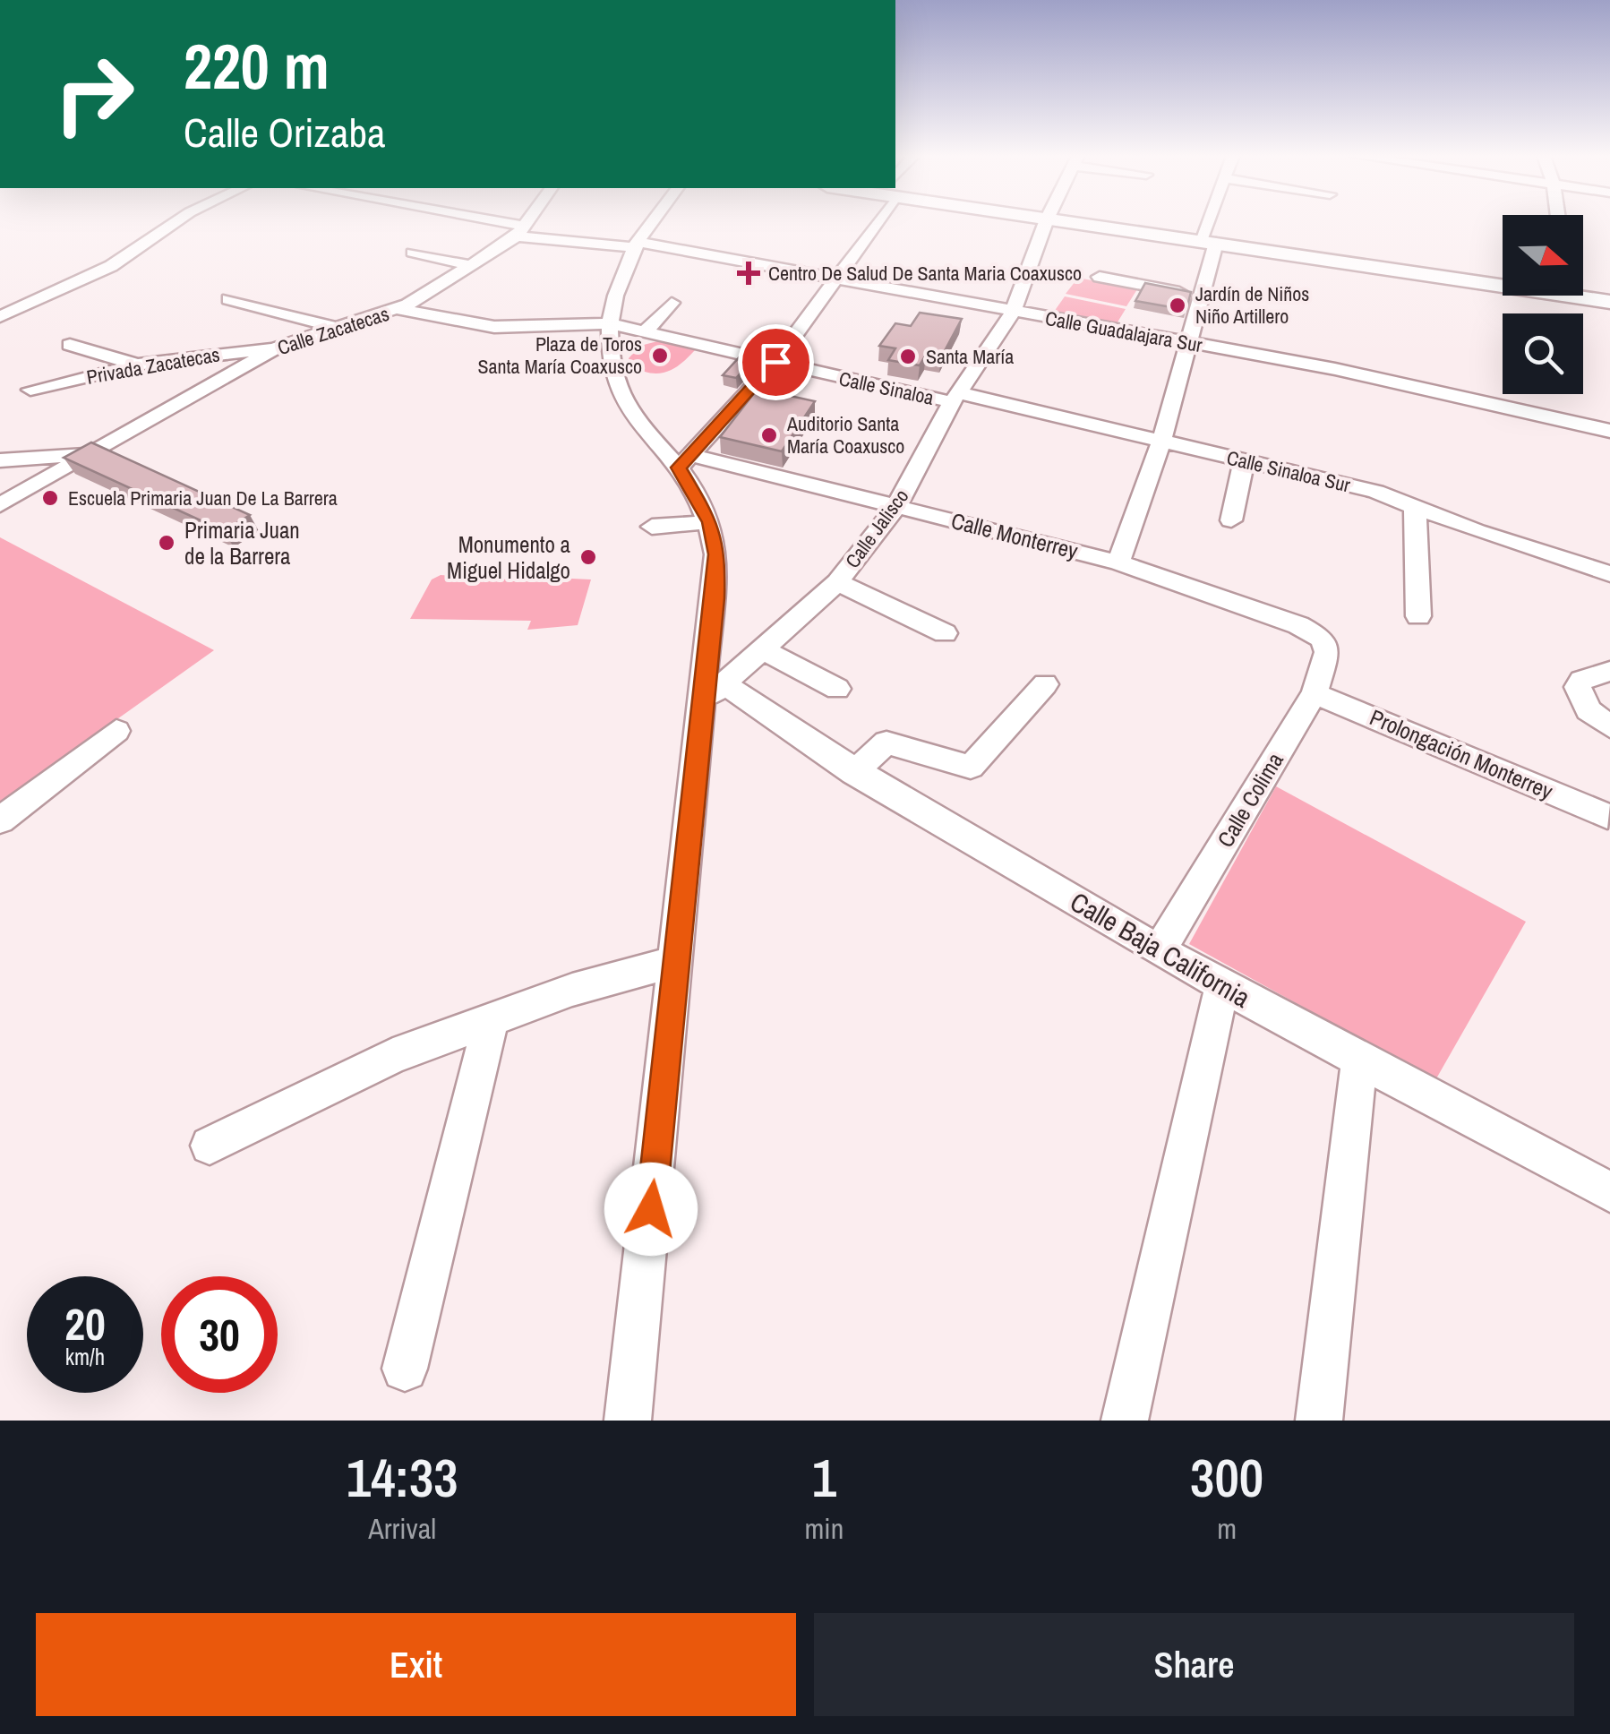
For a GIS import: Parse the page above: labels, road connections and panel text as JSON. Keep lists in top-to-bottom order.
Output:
{
  "streets": {
    "street": [
      "Calle Zacatecas",
      "Calle Guadalajara Sur",
      "Privada Zacatecas",
      "Calle Sinaloa",
      "Calle Sinaloa Sur",
      "Calle Jalisco",
      "Calle Monterrey",
      "Prolongación Monterrey",
      "Calle Colima",
      "Calle Baja California"
    ]
  },
  "crossings": [
    ["Calle Zacatecas", "Calle Guadalajara Sur"],
    ["Calle Zacatecas", "Privada Zacatecas"],
    ["Calle Zacatecas", "Calle Sinaloa"],
    ["Calle Guadalajara Sur", "Calle Jalisco"],
    ["Calle Sinaloa", "Calle Sinaloa Sur"],
    ["Calle Sinaloa", "Calle Jalisco"],
    ["Calle Sinaloa Sur", "Calle Jalisco"],
    ["Calle Jalisco", "Calle Monterrey"],
    ["Calle Jalisco", "Calle Baja California"],
    ["Calle Monterrey", "Calle Colima"],
    ["Prolongación Monterrey", "Calle Colima"],
    ["Calle Colima", "Calle Baja California"]
  ],
  "places": {
    "health": ["Centro De Salud De Santa Maria Coaxusco"],
    "other": [
      "Jardín de Niños Niño Artillero",
      "Plaza de Toros Santa María Coaxusco",
      "Santa María",
      "Auditorio Santa María Coaxusco",
      "Escuela Primaria Juan De La Barrera",
      "Primaria Juan de la Barrera",
      "Monumento a Miguel Hidalgo"
    ]
  },
  "north": "right",
  "page": {
    "turn": ["220 m", "Calle Orizaba"],
    "speed": "20 km/h",
    "limit": "30",
    "eta": [
      "14:33",
      "Arrival",
      "1",
      "min",
      "300",
      "m"
    ],
    "buttons": ["Exit", "Share"]
  }
}
